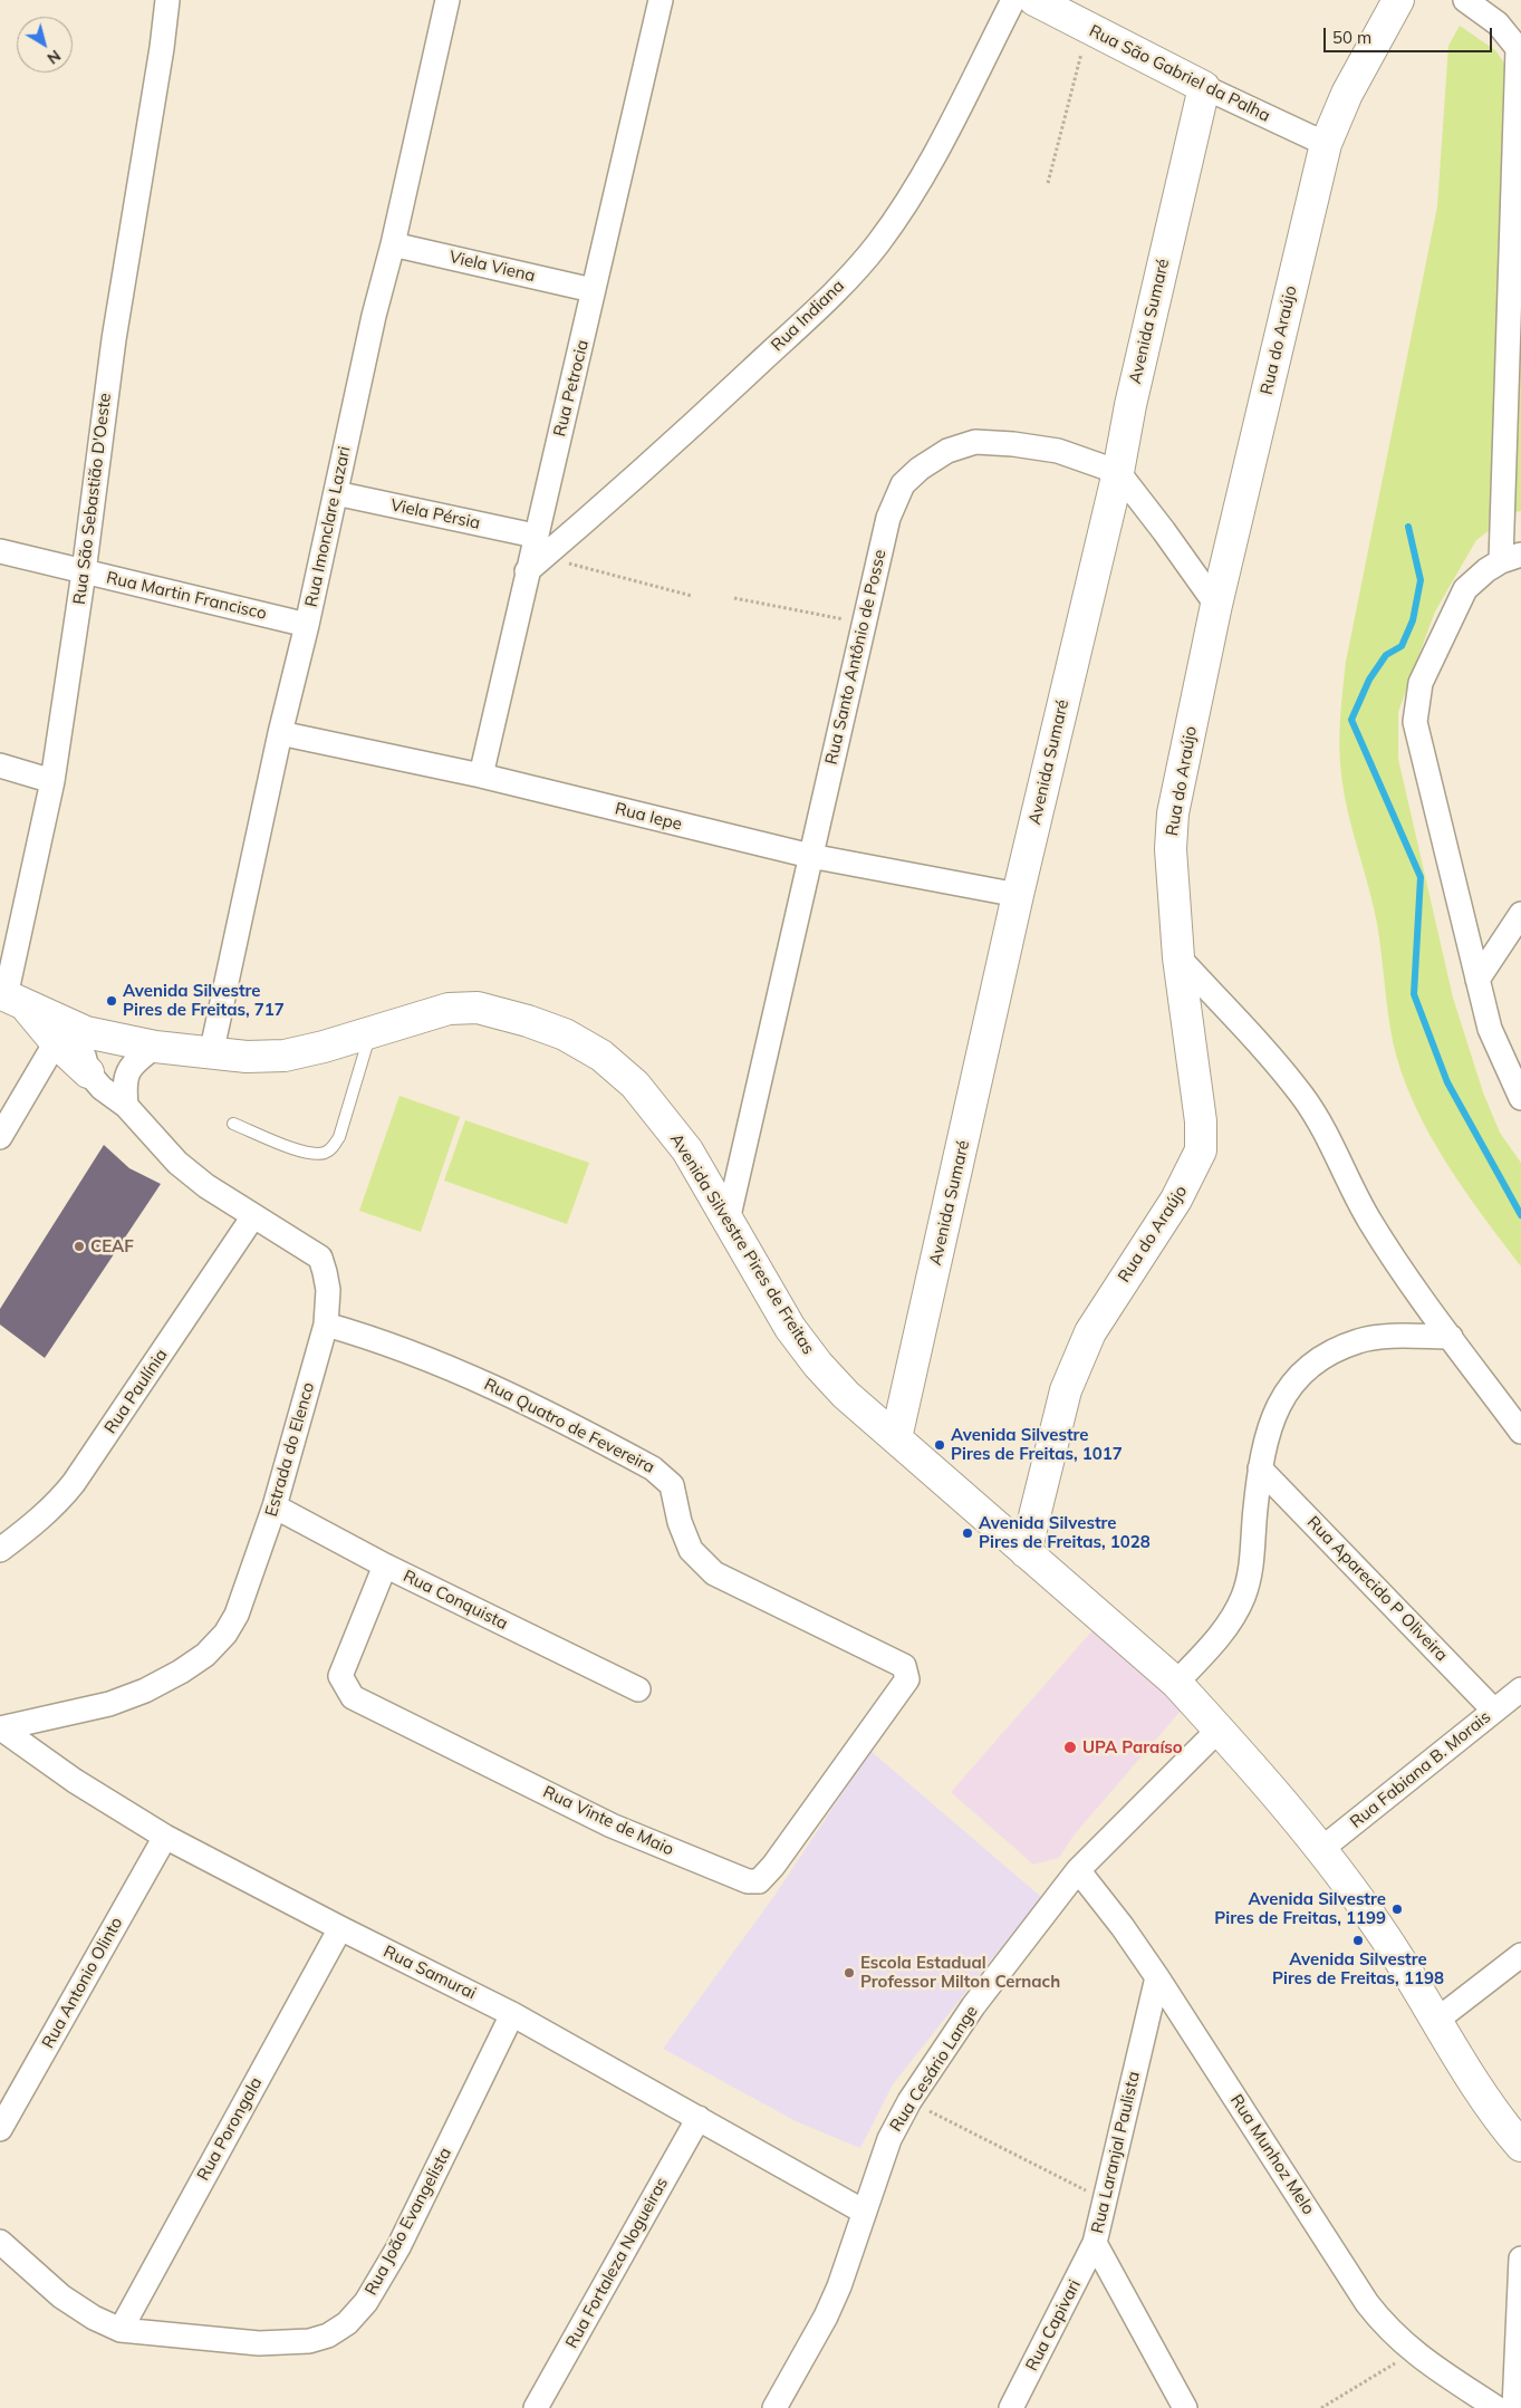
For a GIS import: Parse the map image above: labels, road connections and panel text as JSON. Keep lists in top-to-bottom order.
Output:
{
  "streets": {
    "street": [
      "Rua São Gabriel da Palha",
      "Viela Viena",
      "Rua Indiana",
      "Avenida Sumaré",
      "Rua do Araújo",
      "Rua Petrocia",
      "Rua São Sebastião D'Oeste",
      "Viela Pérsia",
      "Rua Imonclare Lazari",
      "Rua Martin Francisco",
      "Rua Santo Antônio de Posse",
      "Rua Iepe",
      "Avenida Silvestre Pires de Freitas",
      "Rua Paulínia",
      "Rua Quatro de Fevereira",
      "Estrada do Elenco",
      "Rua Aparecido P Oliveira",
      "Rua Conquista",
      "Rua Fabiana B. Morais",
      "Rua Vinte de Maio",
      "Rua Samurai",
      "Rua Antonio Olinto",
      "Rua Cesário Lange",
      "Rua Porongala",
      "Rua Laranjal Paulista",
      "Rua Munhoz Melo",
      "Rua João Evangelista",
      "Rua Fortaleza Nogueiras",
      "Rua Capivari"
    ]
  },
  "crossings": [
    ["Rua São Gabriel da Palha", "Avenida Sumaré"],
    ["Rua São Gabriel da Palha", "Rua do Araújo"],
    ["Viela Viena", "Rua Petrocia"],
    ["Viela Viena", "Rua Imonclare Lazari"],
    ["Rua Indiana", "Rua Petrocia"],
    ["Avenida Sumaré", "Rua Santo Antônio de Posse"],
    ["Avenida Sumaré", "Rua Iepe"],
    ["Avenida Sumaré", "Avenida Silvestre Pires de Freitas"],
    ["Rua do Araújo", "Avenida Silvestre Pires de Freitas"],
    ["Rua Petrocia", "Viela Pérsia"],
    ["Rua Petrocia", "Rua Iepe"],
    ["Rua São Sebastião D'Oeste", "Rua Martin Francisco"],
    ["Viela Pérsia", "Rua Imonclare Lazari"],
    ["Rua Imonclare Lazari", "Rua Martin Francisco"],
    ["Rua Imonclare Lazari", "Rua Iepe"],
    ["Rua Imonclare Lazari", "Avenida Silvestre Pires de Freitas"],
    ["Rua Santo Antônio de Posse", "Rua Iepe"],
    ["Rua Santo Antônio de Posse", "Avenida Silvestre Pires de Freitas"],
    ["Avenida Silvestre Pires de Freitas", "Rua Fabiana B. Morais"],
    ["Avenida Silvestre Pires de Freitas", "Rua Cesário Lange"],
    ["Rua Paulínia", "Estrada do Elenco"],
    ["Rua Quatro de Fevereira", "Estrada do Elenco"],
    ["Rua Quatro de Fevereira", "Rua Vinte de Maio"],
    ["Estrada do Elenco", "Rua Conquista"],
    ["Estrada do Elenco", "Rua Samurai"],
    ["Rua Aparecido P Oliveira", "Rua Fabiana B. Morais"],
    ["Rua Conquista", "Rua Vinte de Maio"],
    ["Rua Samurai", "Rua Antonio Olinto"],
    ["Rua Samurai", "Rua Cesário Lange"],
    ["Rua Samurai", "Rua Porongala"],
    ["Rua Samurai", "Rua João Evangelista"],
    ["Rua Samurai", "Rua Fortaleza Nogueiras"],
    ["Rua Cesário Lange", "Rua Munhoz Melo"],
    ["Rua Porongala", "Rua João Evangelista"],
    ["Rua Laranjal Paulista", "Rua Munhoz Melo"],
    ["Rua Laranjal Paulista", "Rua Capivari"]
  ],
  "places": [
    "Avenida Silvestre Pires de Freitas, 717",
    "CEAF",
    "Avenida Silvestre Pires de Freitas, 1017",
    "Avenida Silvestre Pires de Freitas, 1028",
    "UPA Paraíso",
    "Avenida Silvestre Pires de Freitas, 1199",
    "Avenida Silvestre Pires de Freitas, 1198",
    "Escola Estadual Professor Milton Cernach"
  ],
  "scale_bar": "50 m",
  "north": "bottom right"
}
